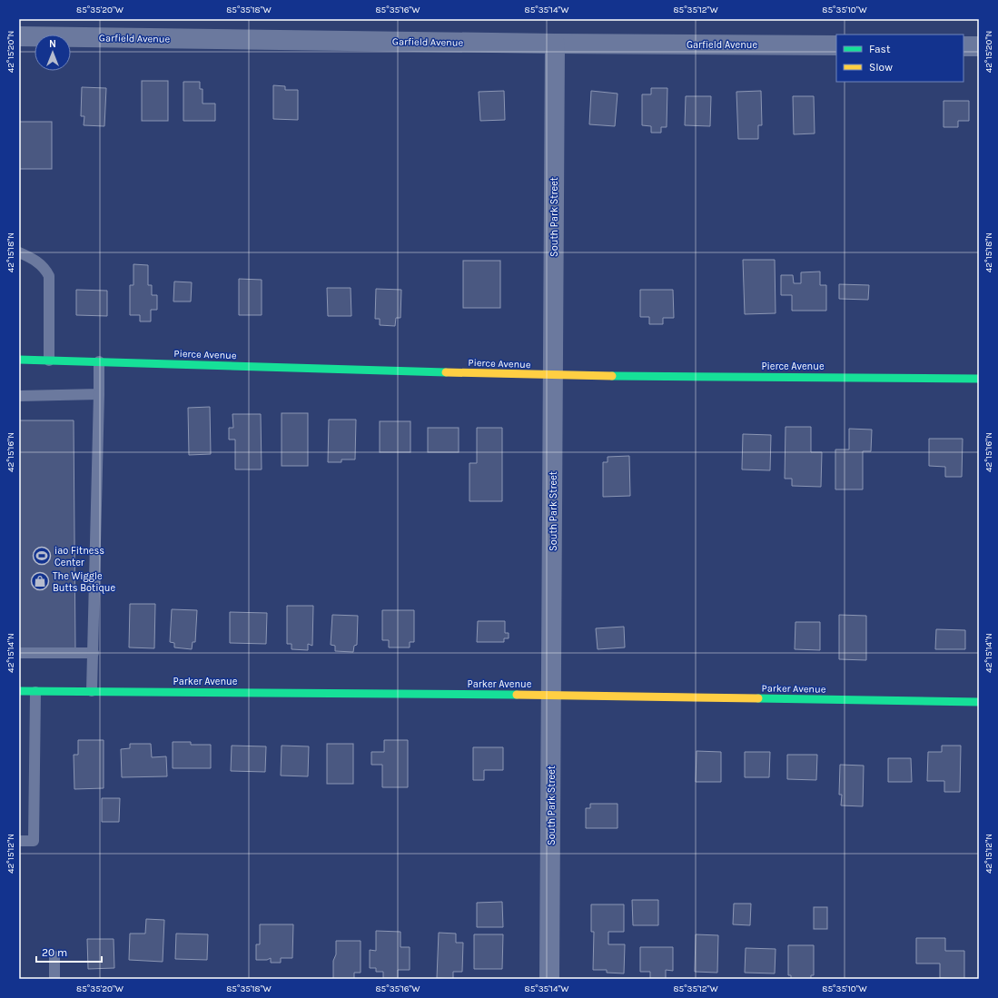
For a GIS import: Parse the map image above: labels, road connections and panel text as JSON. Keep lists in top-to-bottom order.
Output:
{
  "streets": {
    "street": [
      "Garfield Avenue",
      "South Park Street",
      "Pierce Avenue",
      "Parker Avenue"
    ]
  },
  "crossings": [
    ["Garfield Avenue", "South Park Street"],
    ["South Park Street", "Pierce Avenue"],
    ["South Park Street", "Parker Avenue"]
  ],
  "places": {
    "sports": ["iao Fitness Center"],
    "shop": ["The Wiggle Butts Botique"]
  },
  "legend": ["Fast", "Slow"],
  "scale_bar": "20 m",
  "north": "top",
  "coordinates": [
    "85°35'20\"W",
    "85°35'18\"W",
    "85°35'16\"W",
    "85°35'14\"W",
    "85°35'12\"W",
    "85°35'10\"W",
    "42°15'20\"N",
    "42°15'18\"N",
    "42°15'16\"N",
    "42°15'14\"N",
    "42°15'12\"N"
  ]
}
